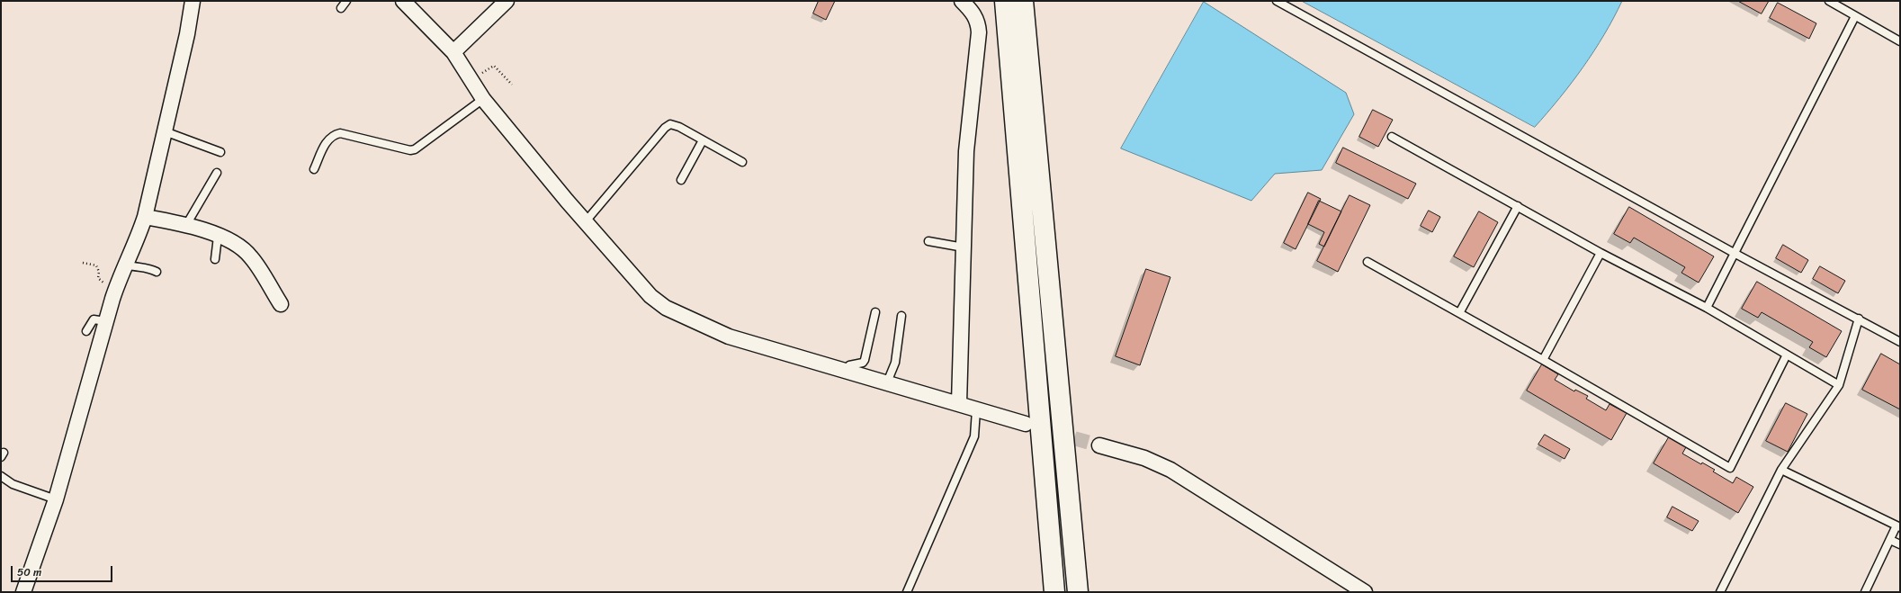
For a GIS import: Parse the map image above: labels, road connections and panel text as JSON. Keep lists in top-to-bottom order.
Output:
{
  "scale_bar": "50 m"
}
